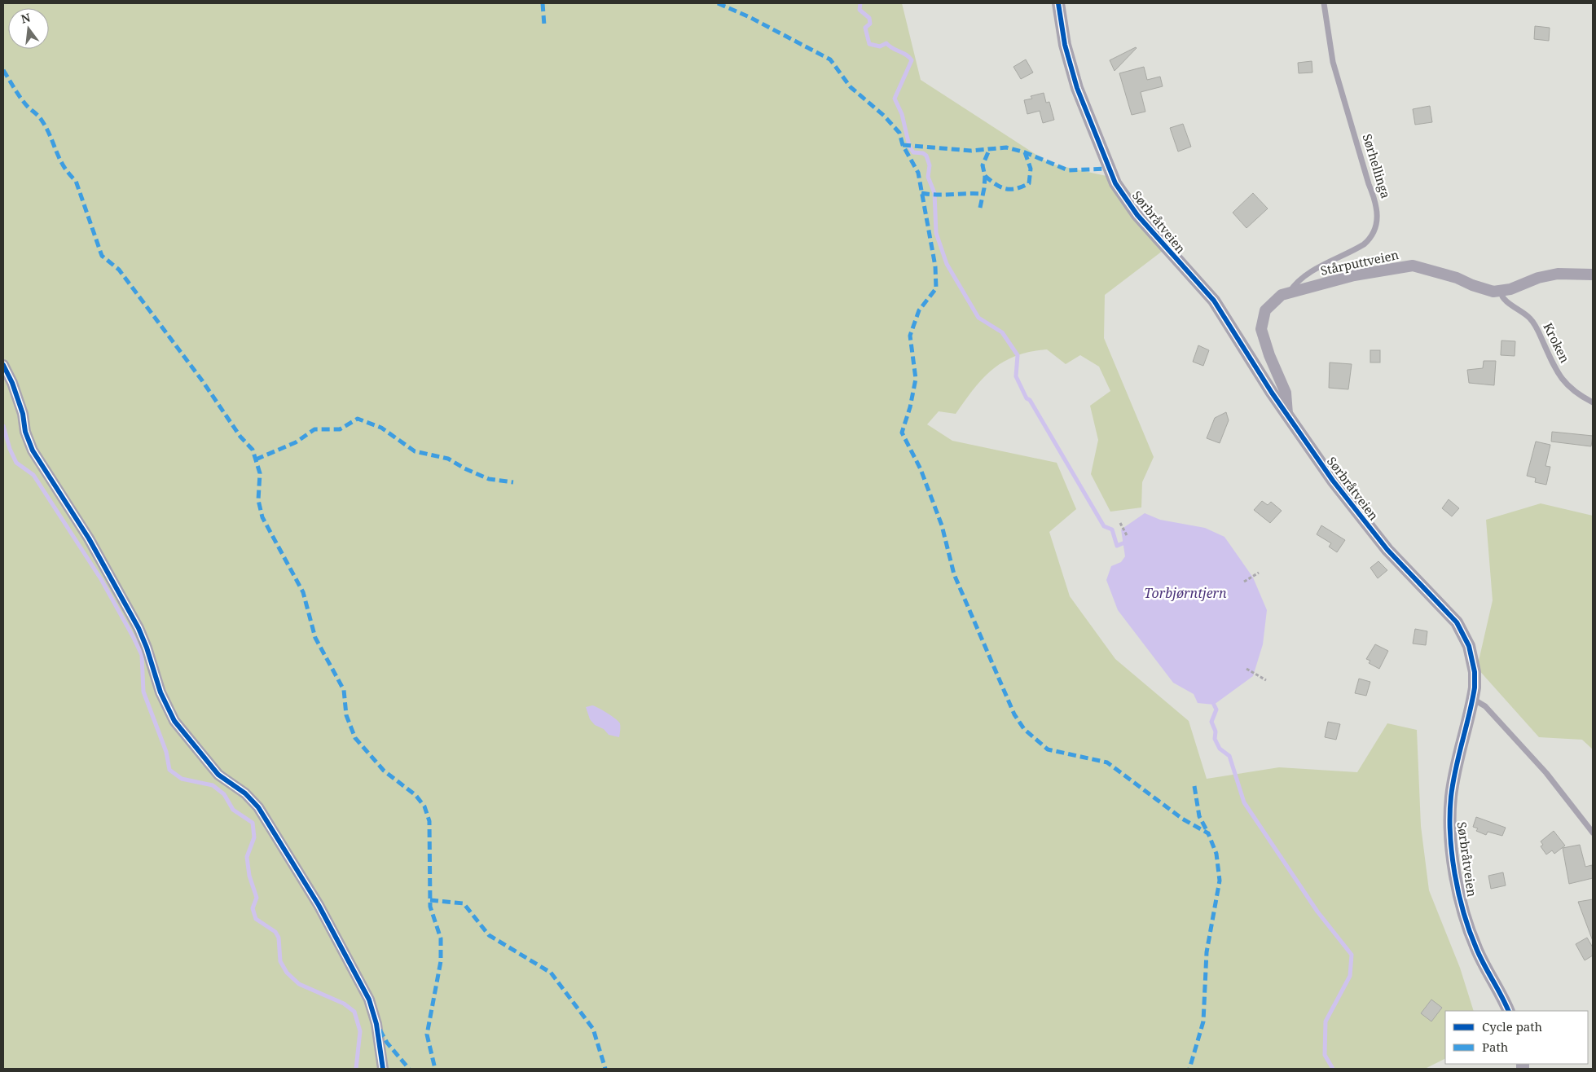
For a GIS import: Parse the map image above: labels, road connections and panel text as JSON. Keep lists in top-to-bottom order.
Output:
{
  "streets": {
    "street": ["Sørbråtveien", "Stårputtveien"],
    "lane": ["Sørhellinga", "Kroken"]
  },
  "crossings": [
    ["Sørhellinga", "Stårputtveien"],
    ["Sørbråtveien", "Stårputtveien"],
    ["Stårputtveien", "Kroken"]
  ],
  "water": ["Torbjørntjern"],
  "legend": ["Cycle path", "Path"],
  "north": "top"
}
